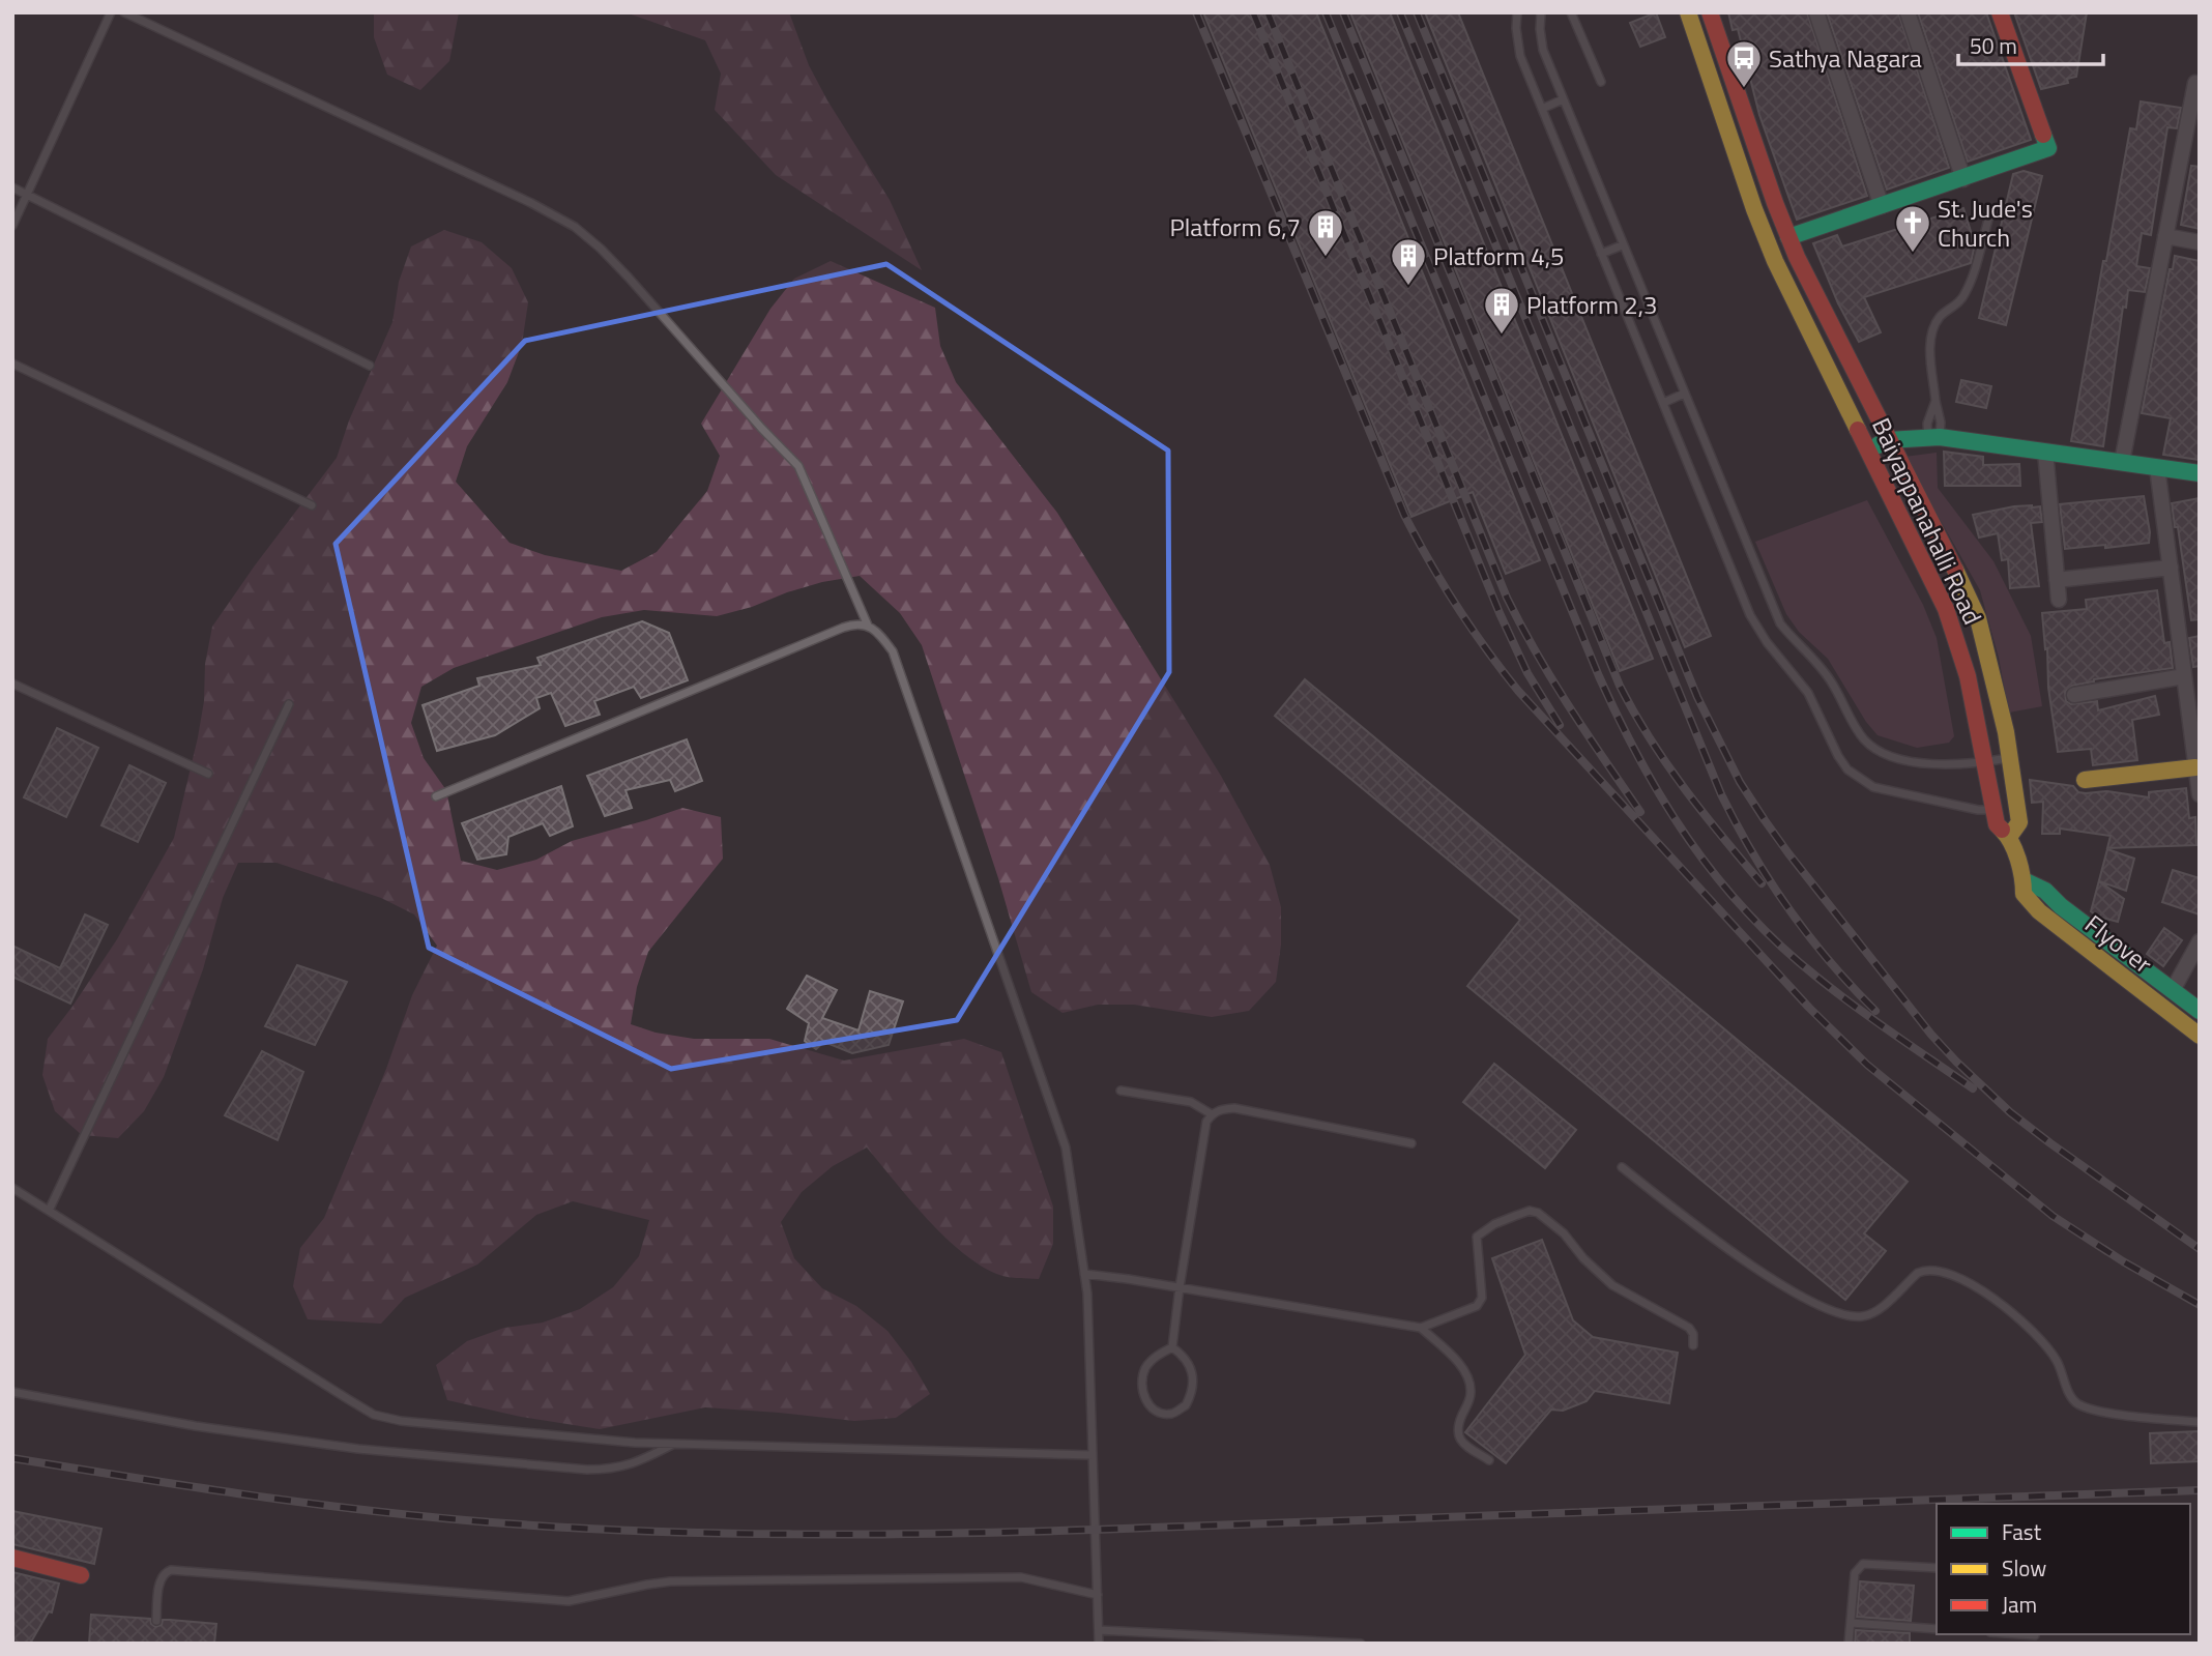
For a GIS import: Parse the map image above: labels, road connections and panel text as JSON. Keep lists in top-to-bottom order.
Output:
{
  "streets": {
    "street": ["Baiyappanahalli Road", "Flyover"]
  },
  "crossings": [
    ["Baiyappanahalli Road", "Flyover"]
  ],
  "places": {
    "bus stop": ["Sathya Nagara"],
    "church": ["St. Jude's Church"],
    "building": ["Platform 6,7", "Platform 4,5", "Platform 2,3"]
  },
  "legend": ["Fast", "Slow", "Jam"],
  "scale_bar": "50 m"
}
